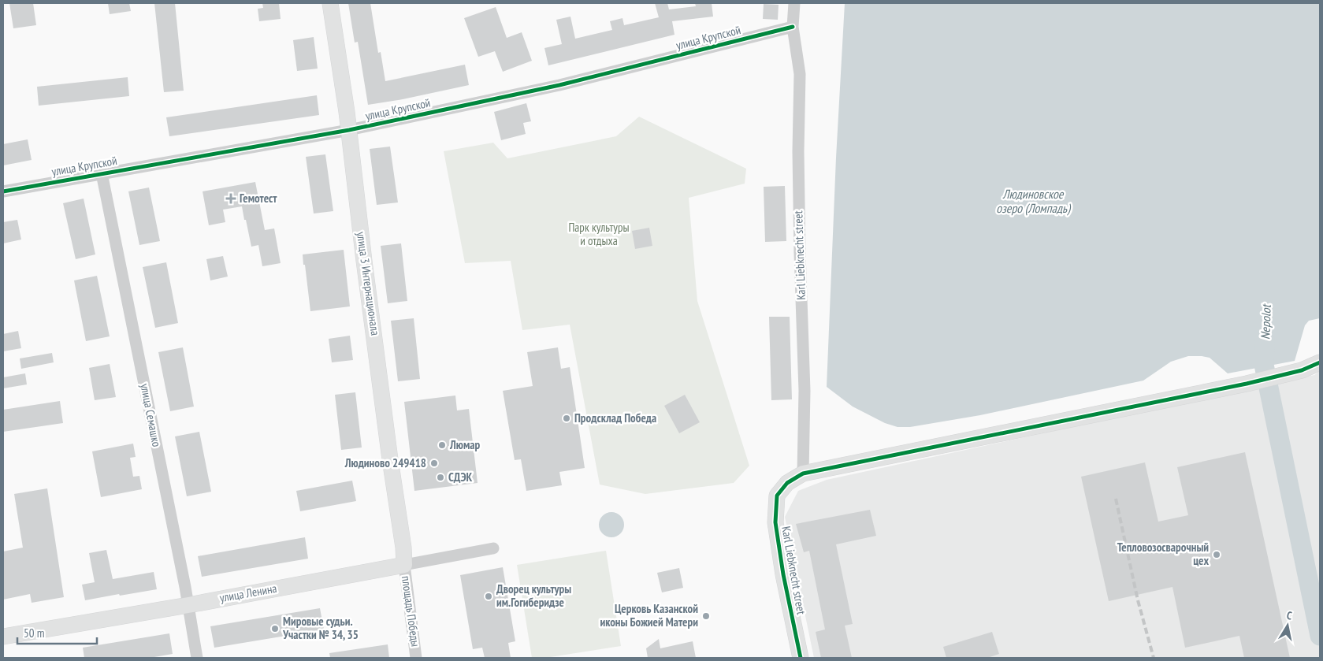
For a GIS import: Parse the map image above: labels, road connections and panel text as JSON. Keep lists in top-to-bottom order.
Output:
{
  "streets": {
    "street": [
      "улица Крупской",
      "Karl Liebknecht street",
      "улица 3 Интернационала",
      "улица Семашко",
      "улица Ленина",
      "площадь Победы"
    ]
  },
  "crossings": [
    ["улица Крупской", "Karl Liebknecht street"],
    ["улица Крупской", "улица 3 Интернационала"],
    ["улица Крупской", "улица Семашко"],
    ["улица 3 Интернационала", "улица Ленина"],
    ["улица 3 Интернационала", "площадь Победы"],
    ["улица Семашко", "улица Ленина"],
    ["улица Ленина", "площадь Победы"]
  ],
  "water": ["Людиновское озеро (Ломпадь)", "Nepolot"],
  "parks": ["Парк культуры и отдыха"],
  "places": {
    "health": ["Гемотест"],
    "other": [
      "Продсклад Победа",
      "Люмар",
      "Людиново 249418",
      "СДЭК",
      "Тепловозосварочный цех",
      "Дворец культуры им.Гогиберидзе",
      "Церковь Казанской иконы Божией Матери",
      "Мировые судьи. Участки № 34, 35"
    ]
  },
  "scale_bar": "50 m",
  "north": "top"
}
